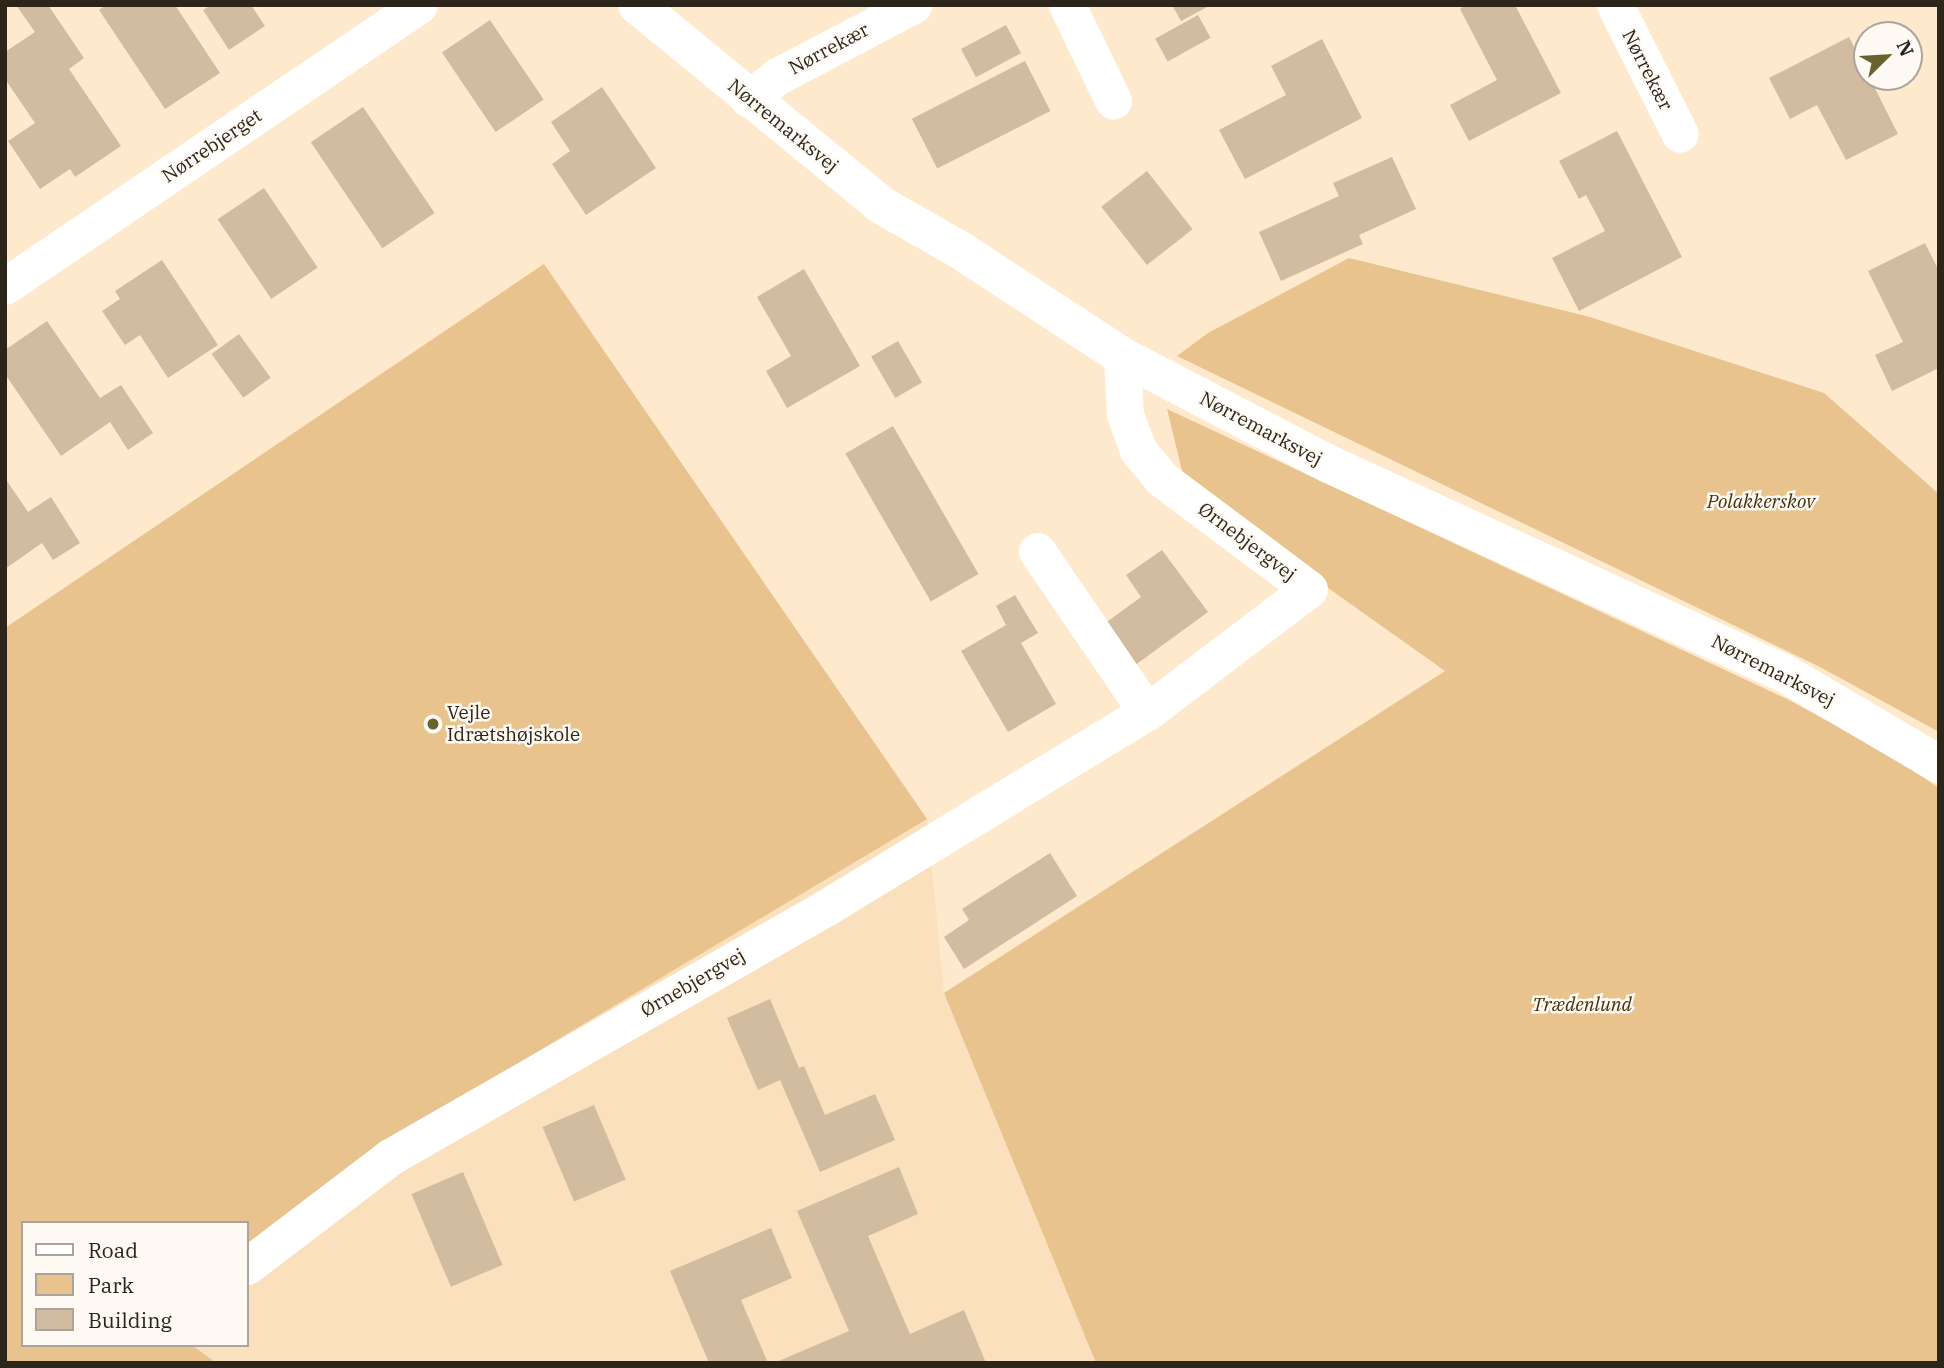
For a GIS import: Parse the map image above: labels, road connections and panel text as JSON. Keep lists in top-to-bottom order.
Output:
{
  "streets": {
    "street": [
      "Nørrekær",
      "Nørremarksvej",
      "Nørrebjerget",
      "Ørnebjergvej"
    ]
  },
  "crossings": [
    ["Nørrekær", "Nørremarksvej"],
    ["Nørremarksvej", "Ørnebjergvej"]
  ],
  "parks": ["Polakkerskov", "Trædenlund"],
  "places": ["Vejle Idrætshøjskole"],
  "legend": ["Road", "Park", "Building"],
  "north": "top right"
}
